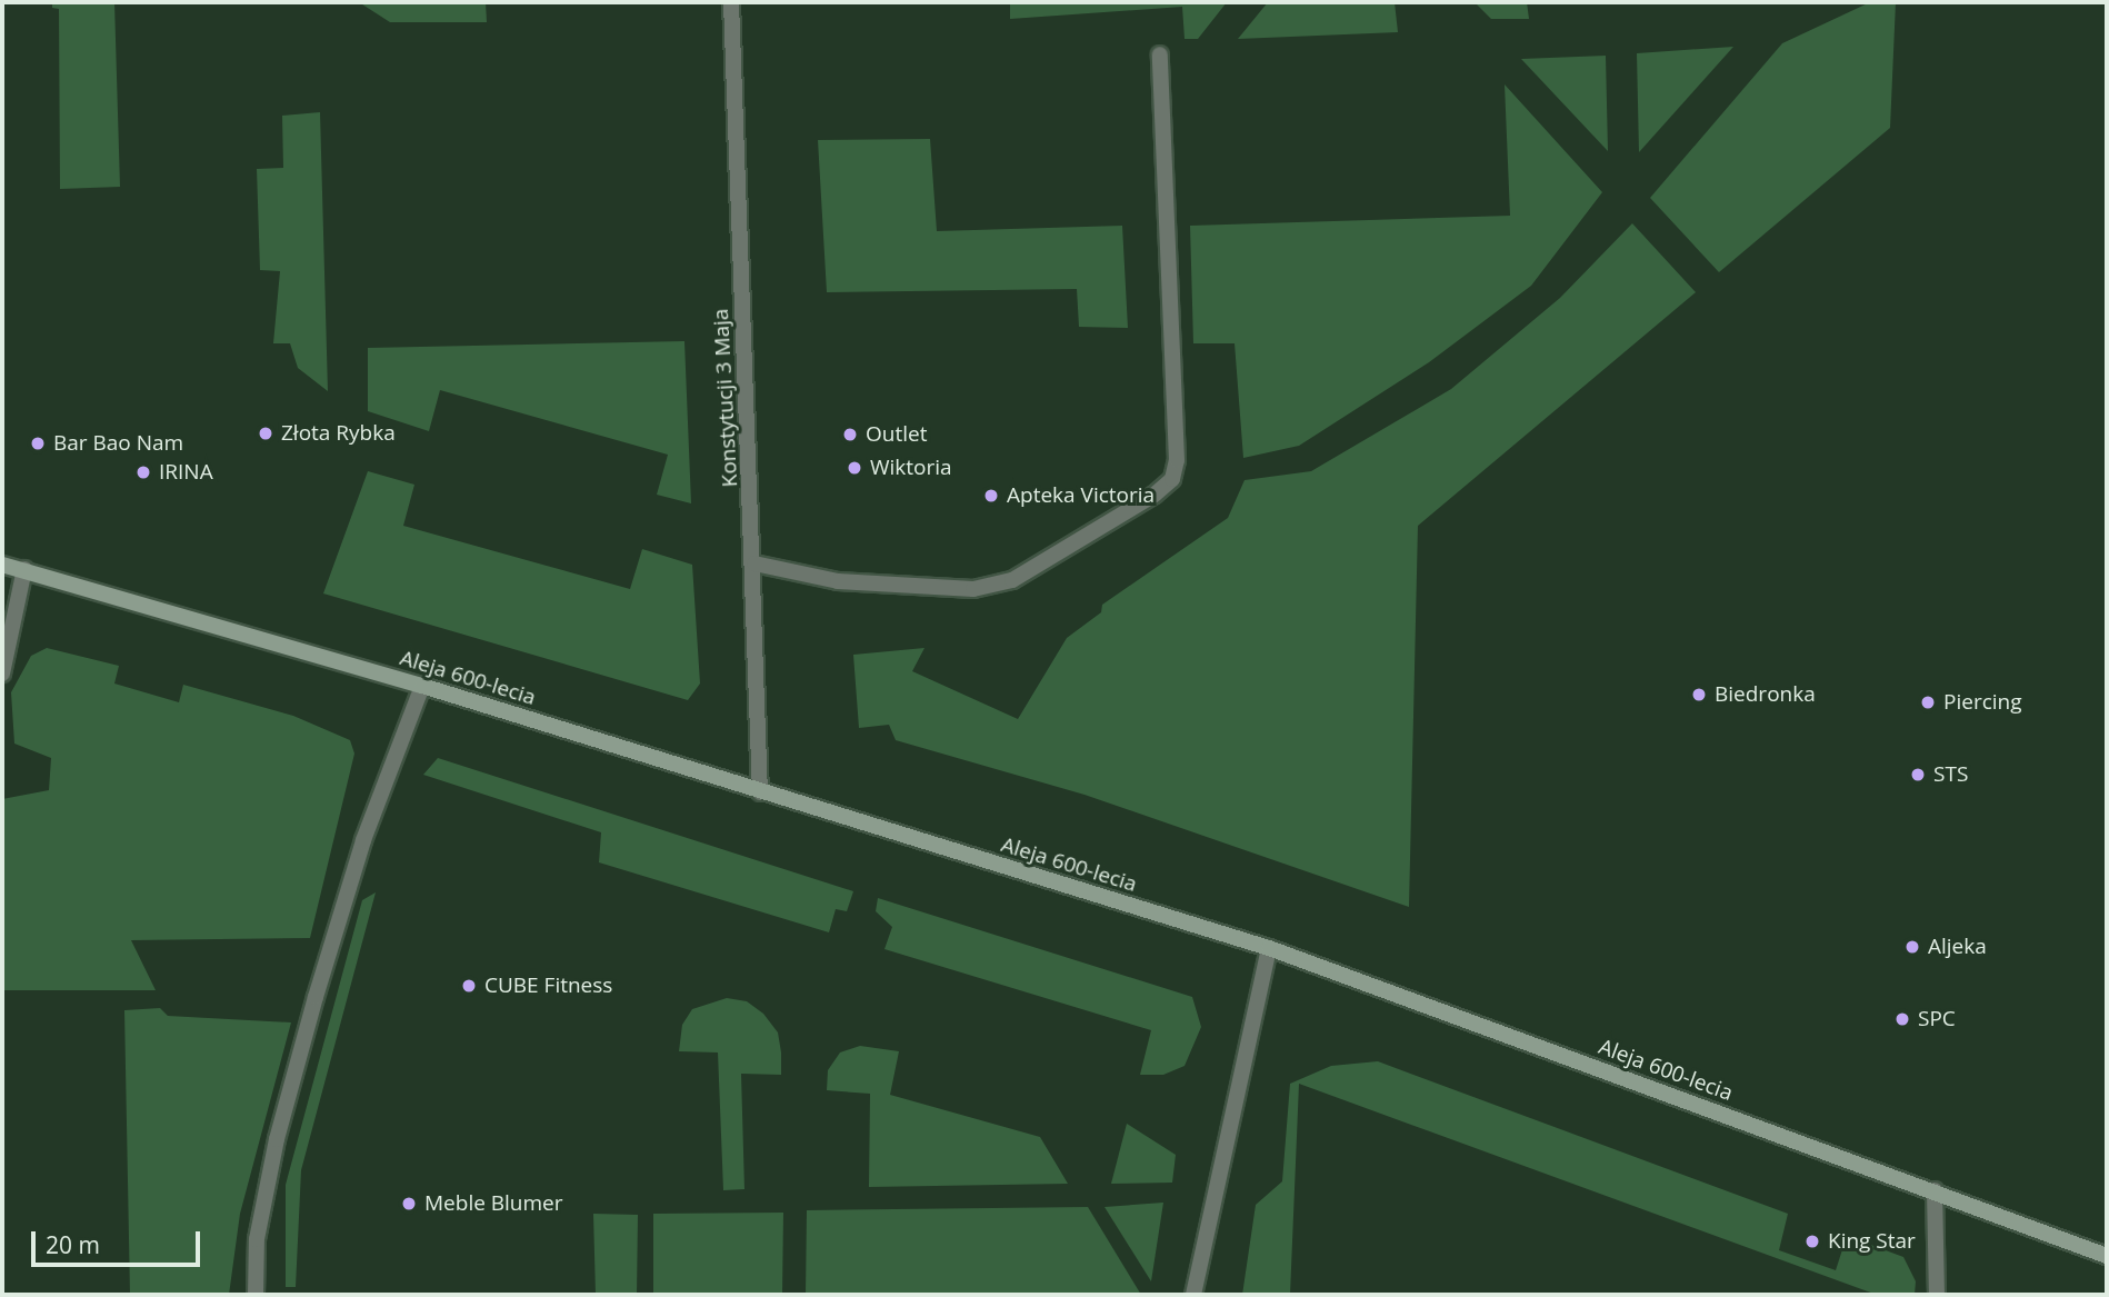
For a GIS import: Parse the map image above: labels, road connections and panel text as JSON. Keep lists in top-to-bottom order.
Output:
{
  "streets": {
    "main road": ["Aleja 600-lecia"],
    "street": ["Konstytucji 3 Maja"]
  },
  "crossings": [
    ["Konstytucji 3 Maja", "Aleja 600-lecia"]
  ],
  "places": [
    "Złota Rybka",
    "Outlet",
    "Bar Bao Nam",
    "Wiktoria",
    "IRINA",
    "Apteka Victoria",
    "Biedronka",
    "Piercing",
    "STS",
    "Aljeka",
    "CUBE Fitness",
    "SPC",
    "Meble Blumer",
    "King Star"
  ],
  "scale_bar": "20 m"
}
